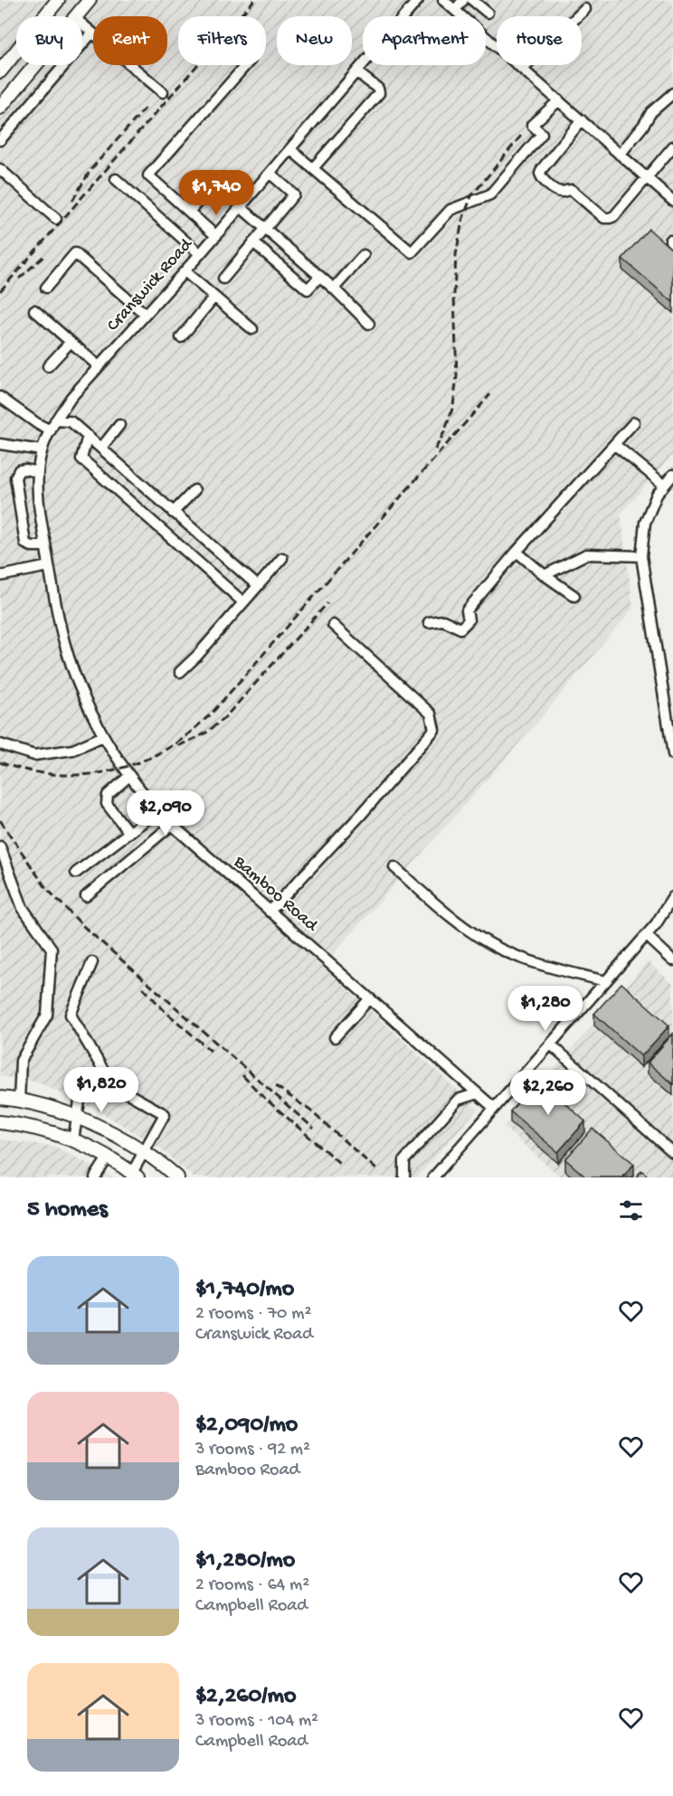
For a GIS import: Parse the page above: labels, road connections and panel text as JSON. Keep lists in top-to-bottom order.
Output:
{
  "streets": {
    "street": ["Cranswick Road", "Bamboo Road"]
  },
  "crossings": [
    ["Cranswick Road", "Bamboo Road"]
  ],
  "page": {
    "chip": [
      "Buy",
      "Rent",
      "Filters",
      "New",
      "Apartment",
      "House"
    ],
    "price": [
      "$1,740",
      "$2,090",
      "$1,280",
      "$1,820",
      "$2,260"
    ],
    "heading": "5 homes",
    "list": [
      {
        "name": "$1,740/mo",
        "note": "2 rooms · 70 m² · Cranswick Road"
      },
      {
        "name": "$2,090/mo",
        "note": "3 rooms · 92 m² · Bamboo Road"
      },
      {
        "name": "$1,280/mo",
        "note": "2 rooms · 64 m² · Campbell Road"
      },
      {
        "name": "$2,260/mo",
        "note": "3 rooms · 104 m² · Campbell Road"
      }
    ]
  }
}
